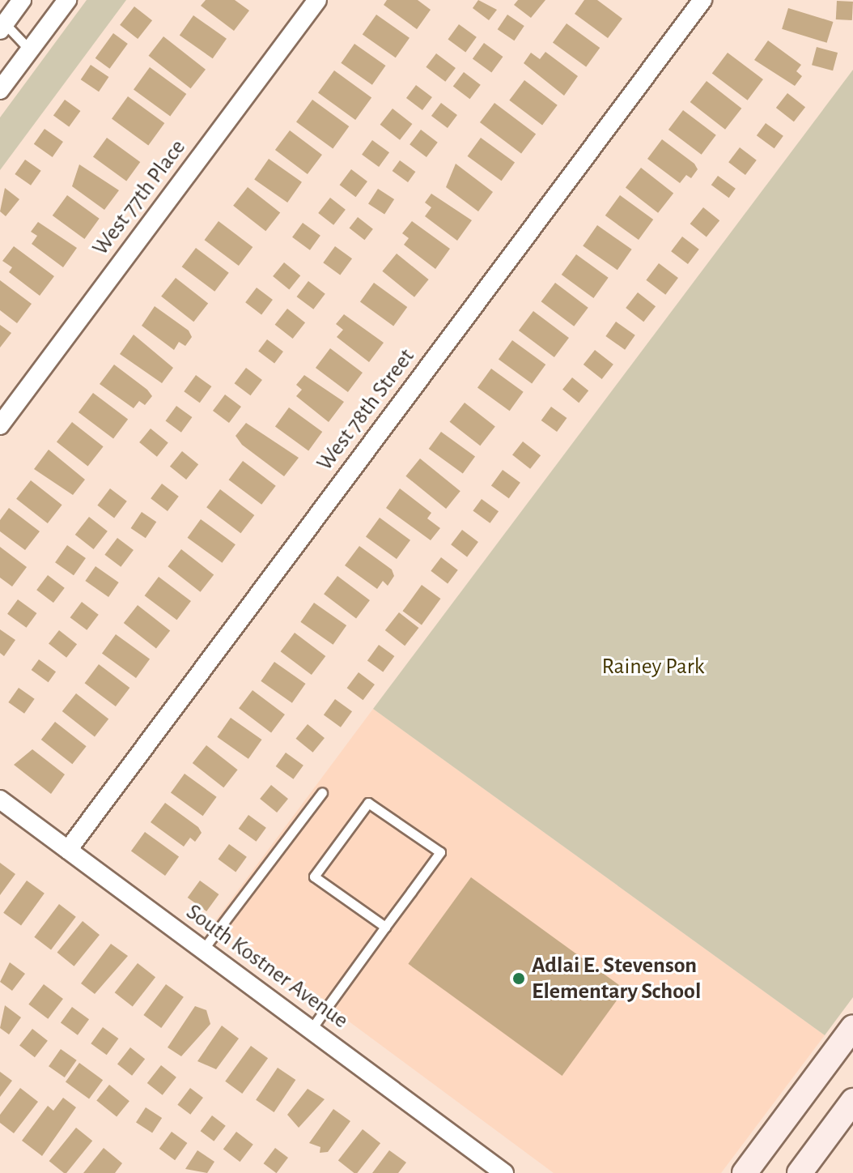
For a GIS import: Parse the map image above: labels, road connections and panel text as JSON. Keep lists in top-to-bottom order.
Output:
{
  "streets": {
    "street": ["West 77th Place", "West 78th Street", "South Kostner Avenue"]
  },
  "crossings": [
    ["West 78th Street", "South Kostner Avenue"]
  ],
  "parks": ["Rainey Park"],
  "places": ["Adlai E. Stevenson Elementary School"]
}
